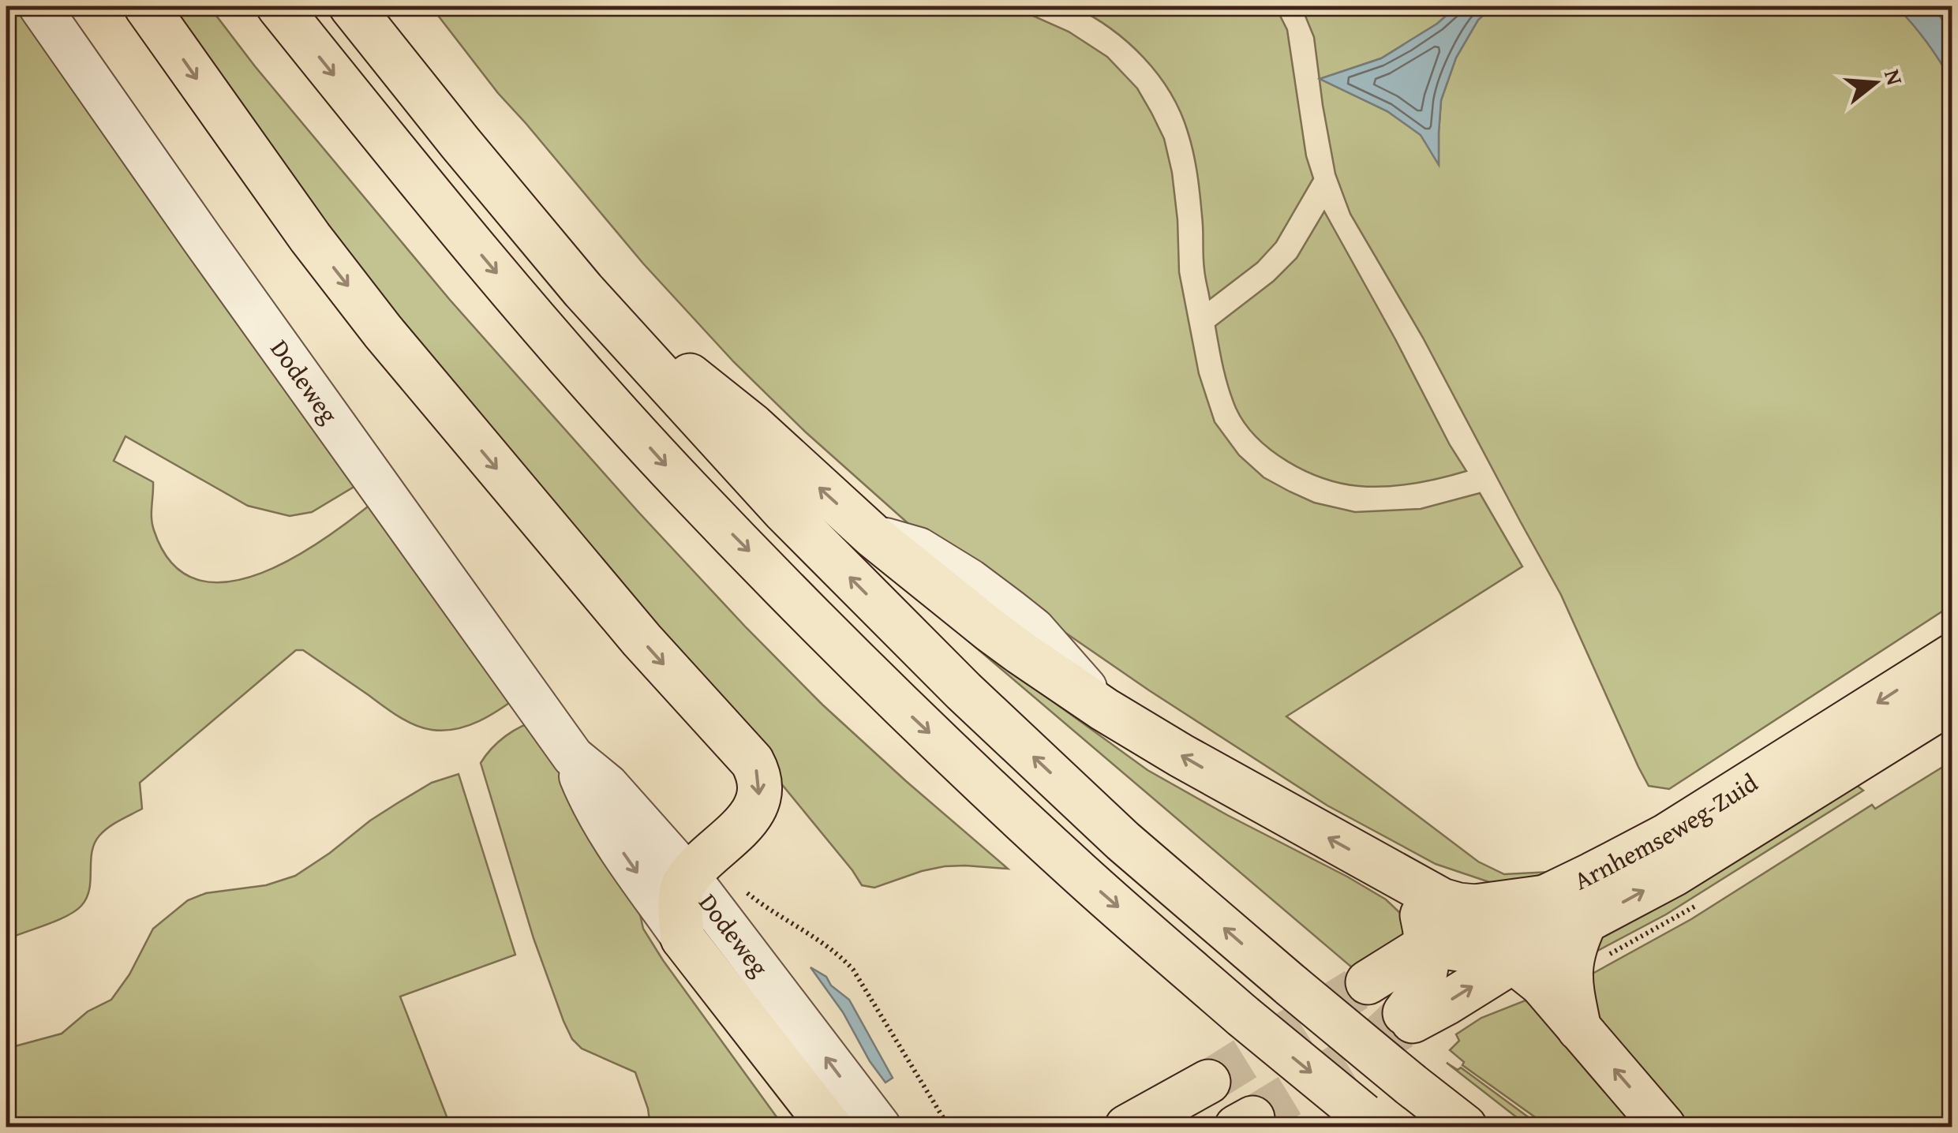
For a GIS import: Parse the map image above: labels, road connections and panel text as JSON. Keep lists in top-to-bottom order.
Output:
{
  "streets": {
    "main road": ["Dodeweg", "Arnhemseweg-Zuid"]
  },
  "north": "right"
}
